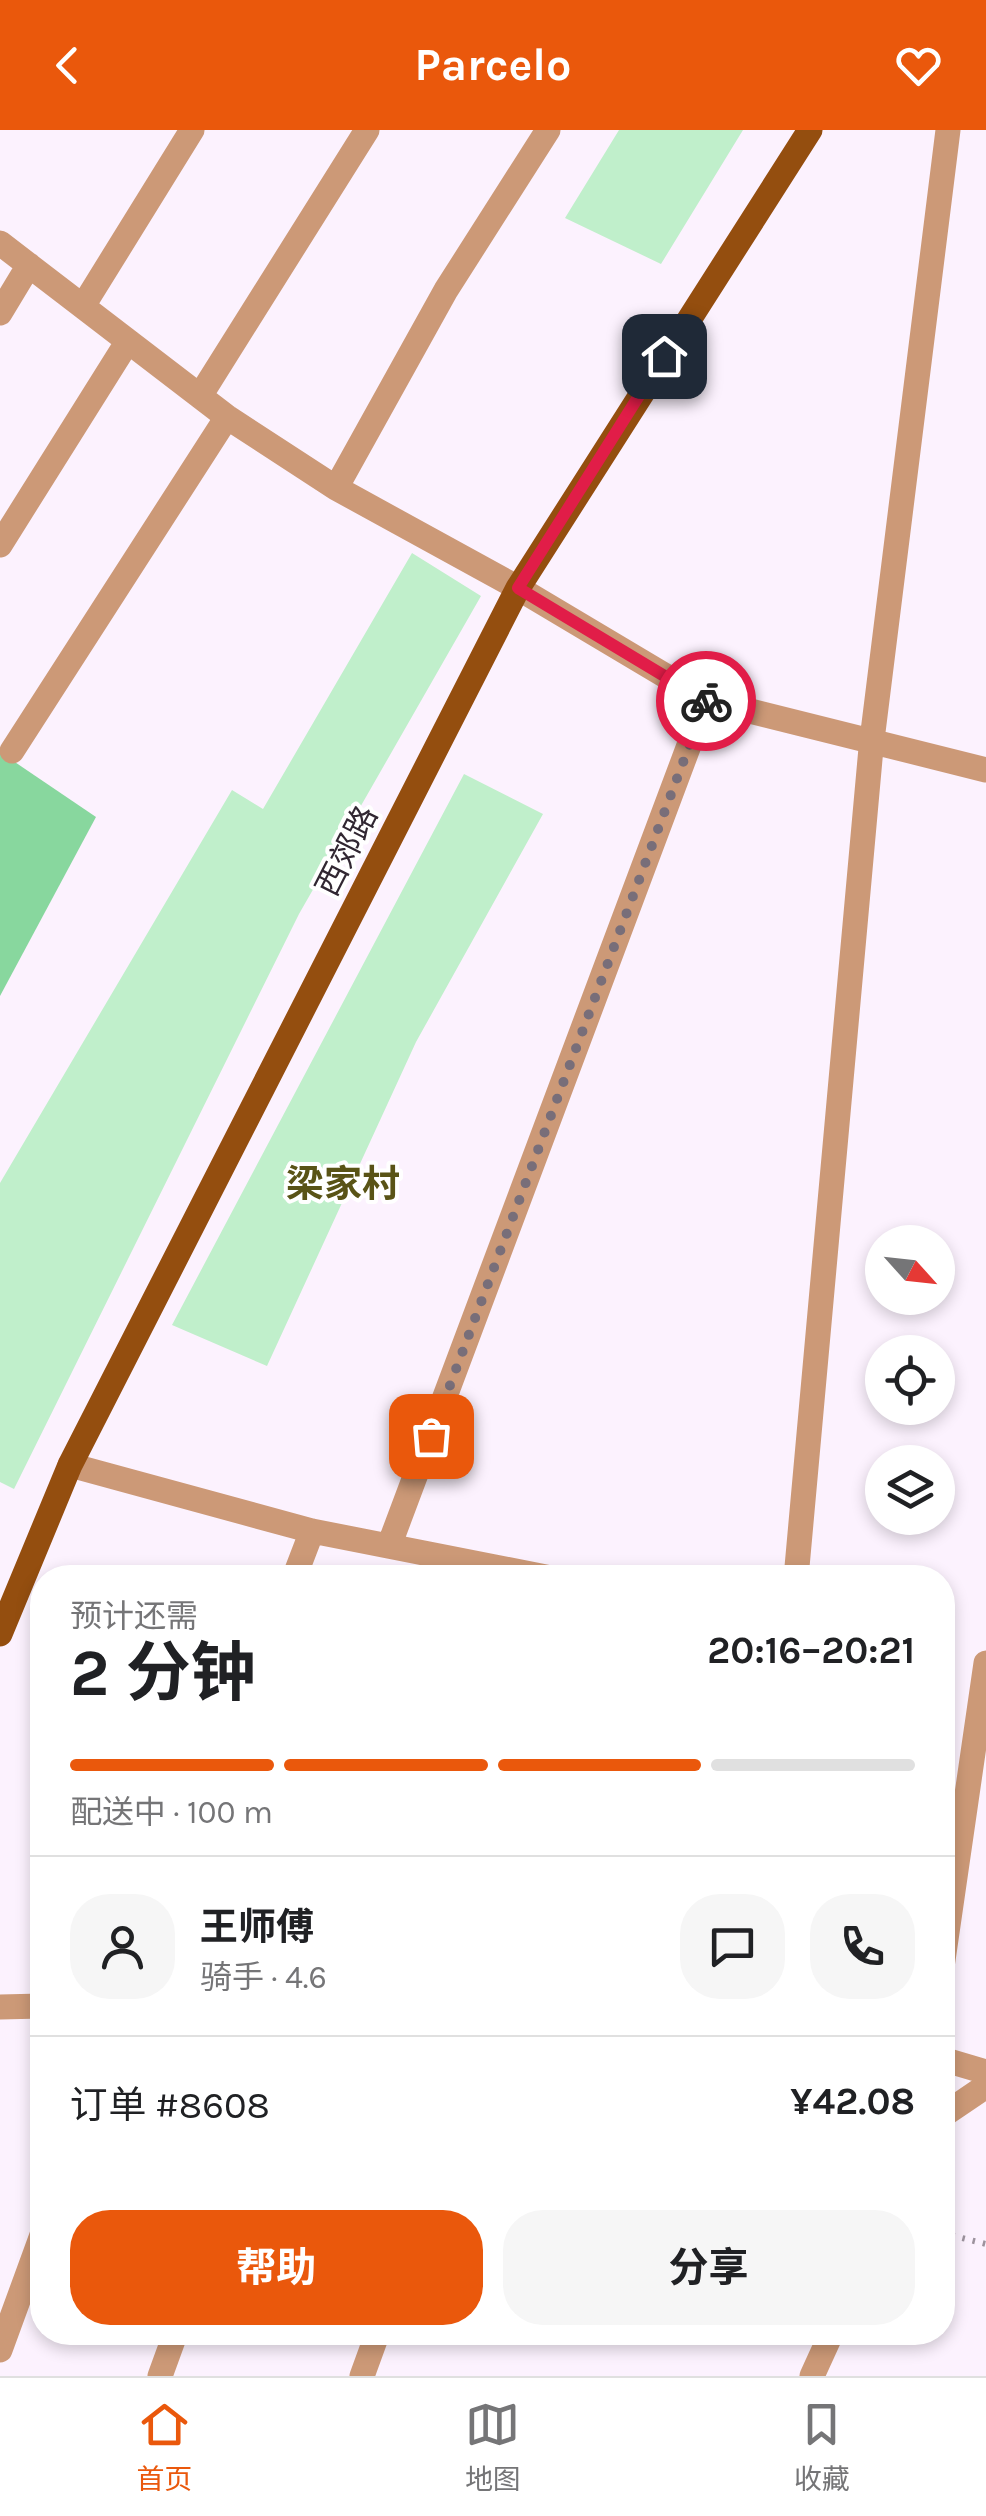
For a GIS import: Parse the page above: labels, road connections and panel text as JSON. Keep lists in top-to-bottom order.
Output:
{
  "streets": {
    "main road": ["西郊路"]
  },
  "districts": ["梁家村"],
  "north": "bottom right",
  "page": {
    "header": "Parcelo",
    "heading": ["2 分钟", "预计还需", "20:16–20:21"],
    "panel": [
      "王师傅",
      "骑手 · 4.6",
      "订单 #8608",
      "¥42.08"
    ],
    "bar": "配送中 · 100 m",
    "buttons": ["帮助", "分享"],
    "tabs": ["首页", "地图", "收藏"]
  }
}
